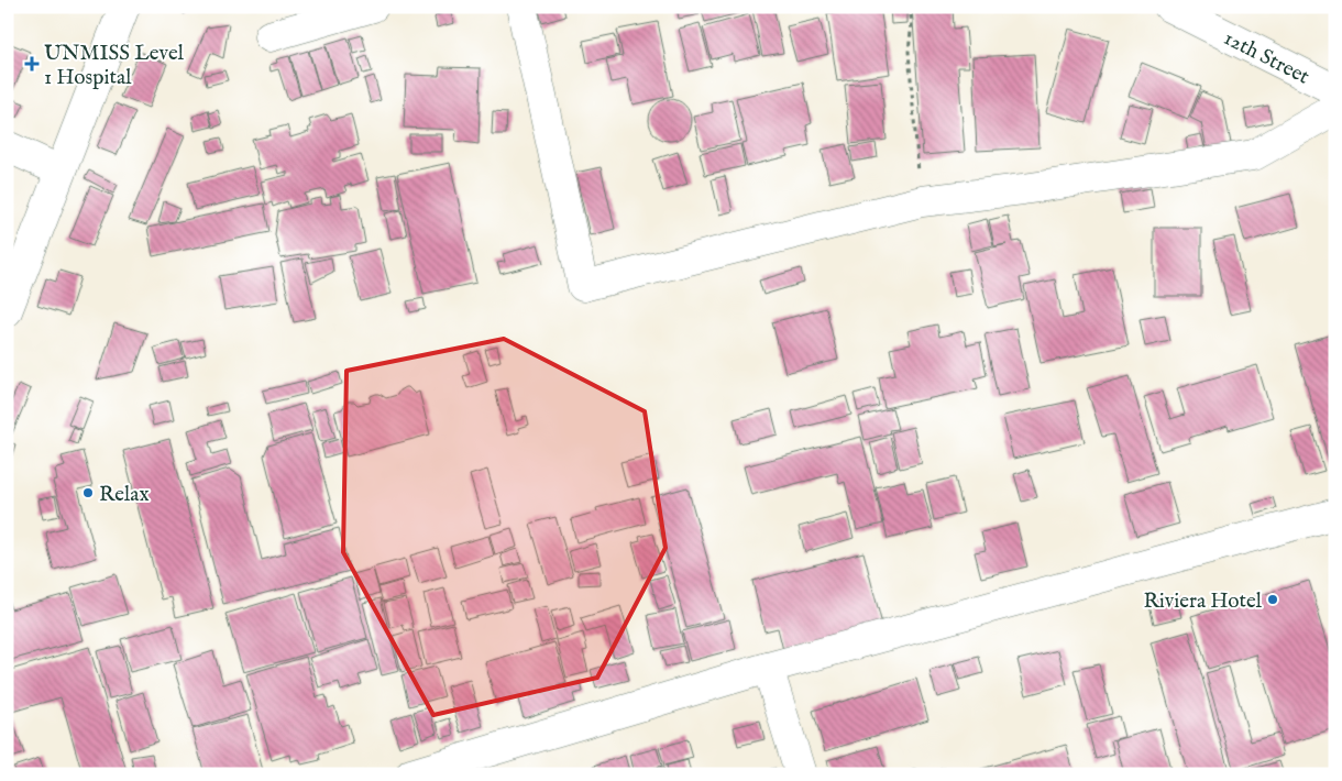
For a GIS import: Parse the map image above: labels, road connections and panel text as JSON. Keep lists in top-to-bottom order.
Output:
{
  "streets": {
    "street": ["12th Street"]
  },
  "places": {
    "health": ["UNMISS Level 1 Hospital"],
    "other": ["Relax", "Riviera Hotel"]
  }
}
